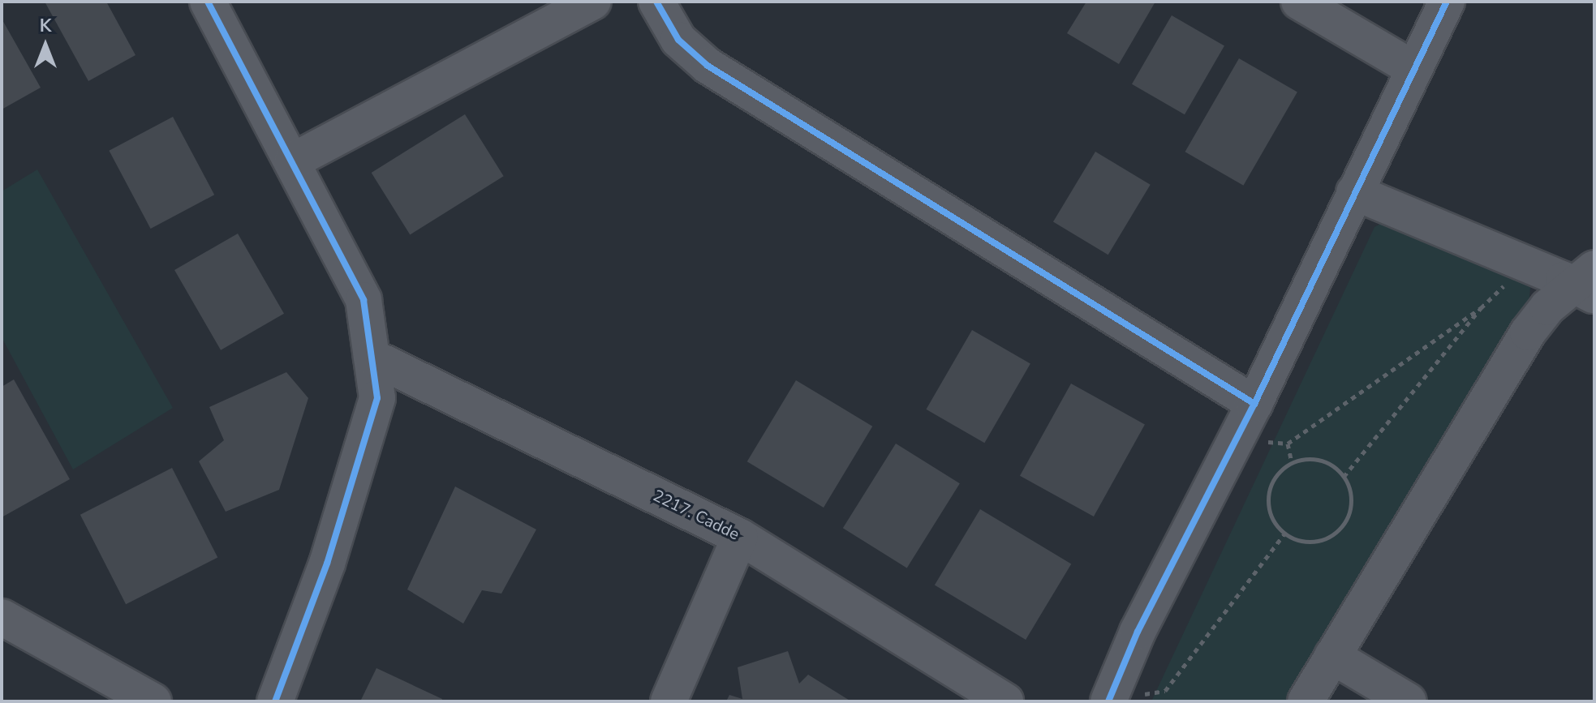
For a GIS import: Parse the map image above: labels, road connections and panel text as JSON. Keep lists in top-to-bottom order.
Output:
{
  "streets": {
    "street": ["2217. Cadde"]
  },
  "north": "top"
}
